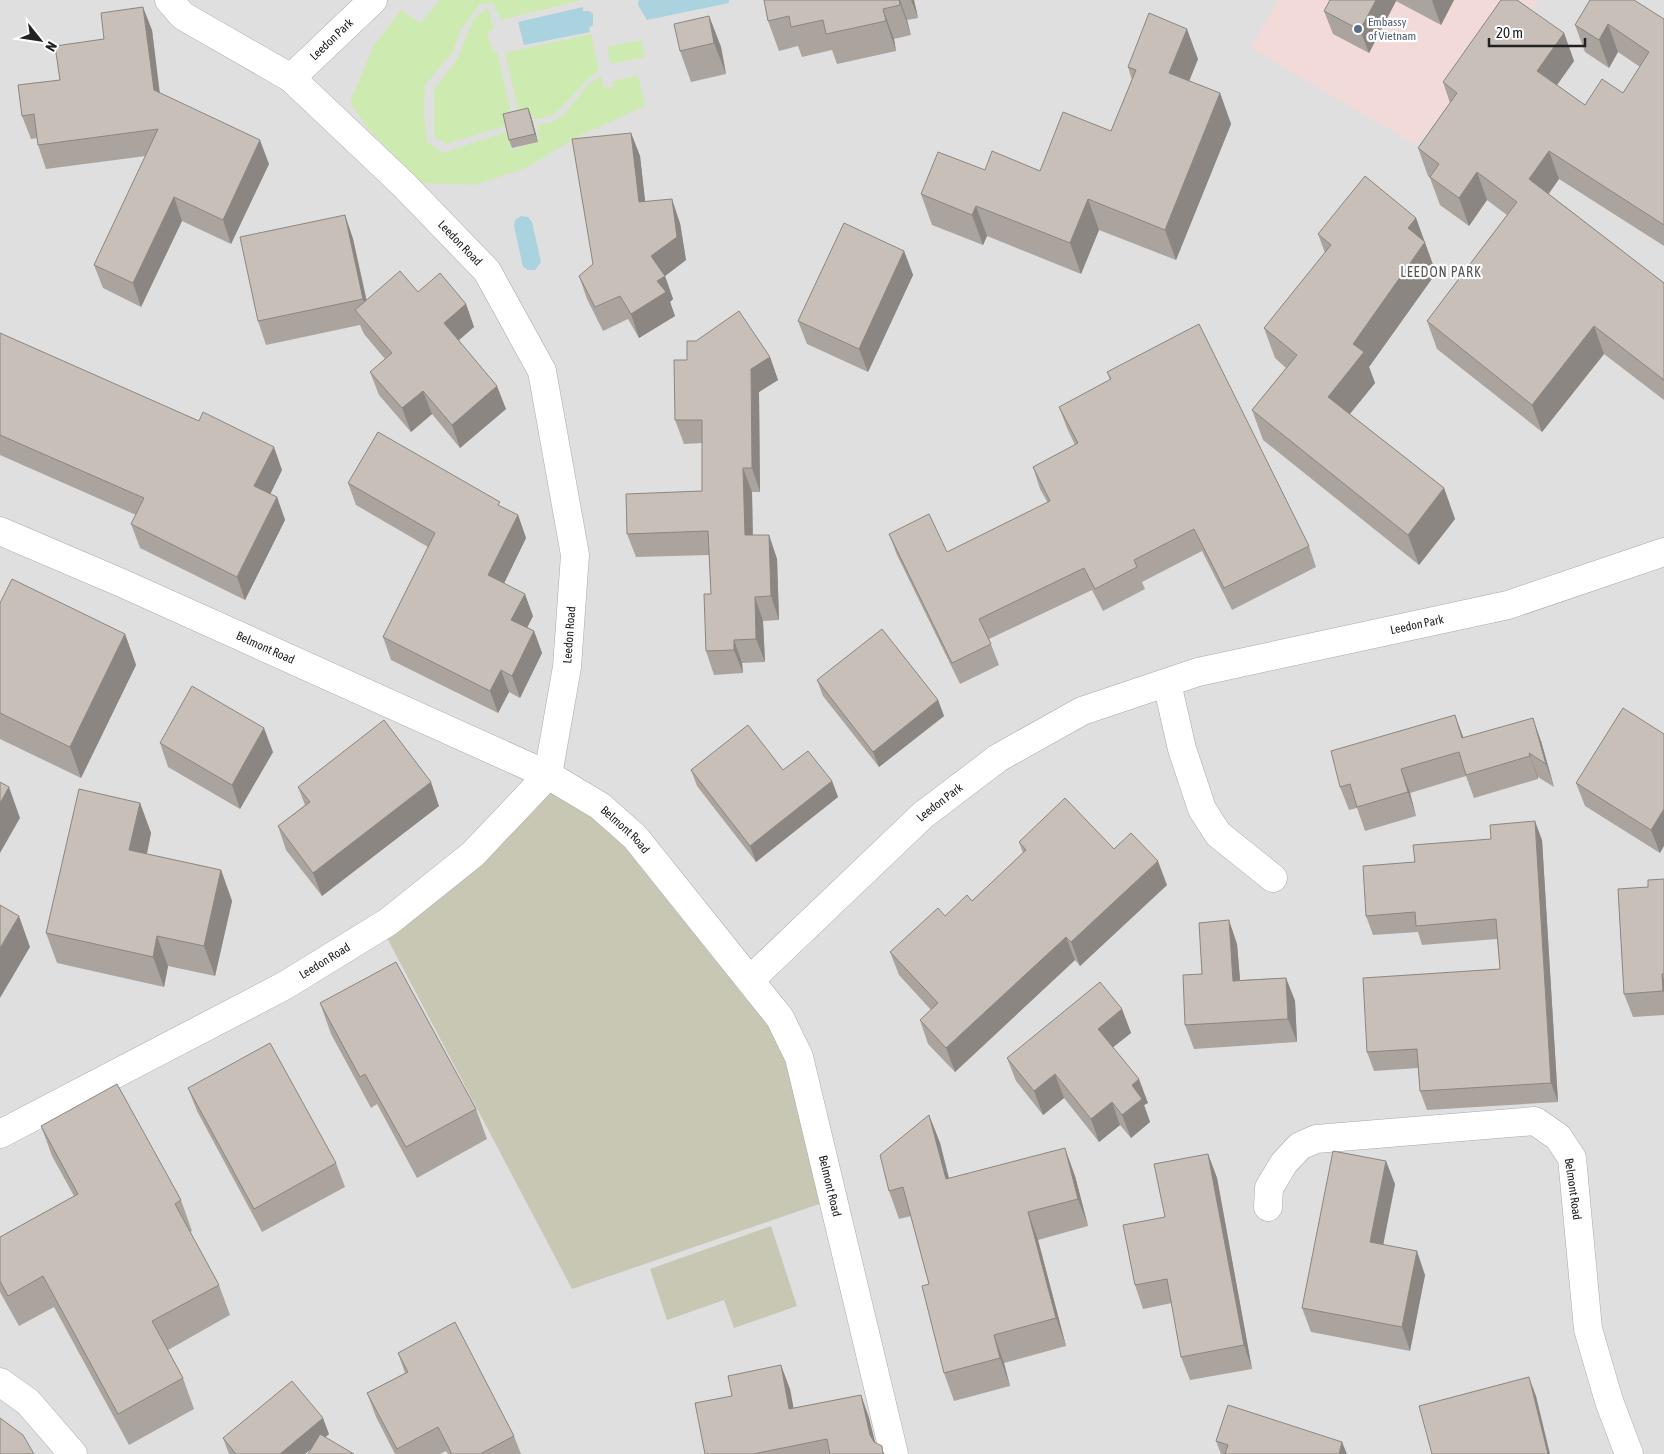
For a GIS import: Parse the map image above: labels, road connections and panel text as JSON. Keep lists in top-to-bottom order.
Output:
{
  "streets": {
    "street": ["Leedon Park", "Leedon Road", "Belmont Road"]
  },
  "crossings": [
    ["Leedon Park", "Leedon Road"],
    ["Leedon Park", "Belmont Road"],
    ["Leedon Road", "Belmont Road"]
  ],
  "districts": ["LEEDON PARK"],
  "places": ["Embassy of Vietnam"],
  "scale_bar": "20 m",
  "north": "bottom right"
}
